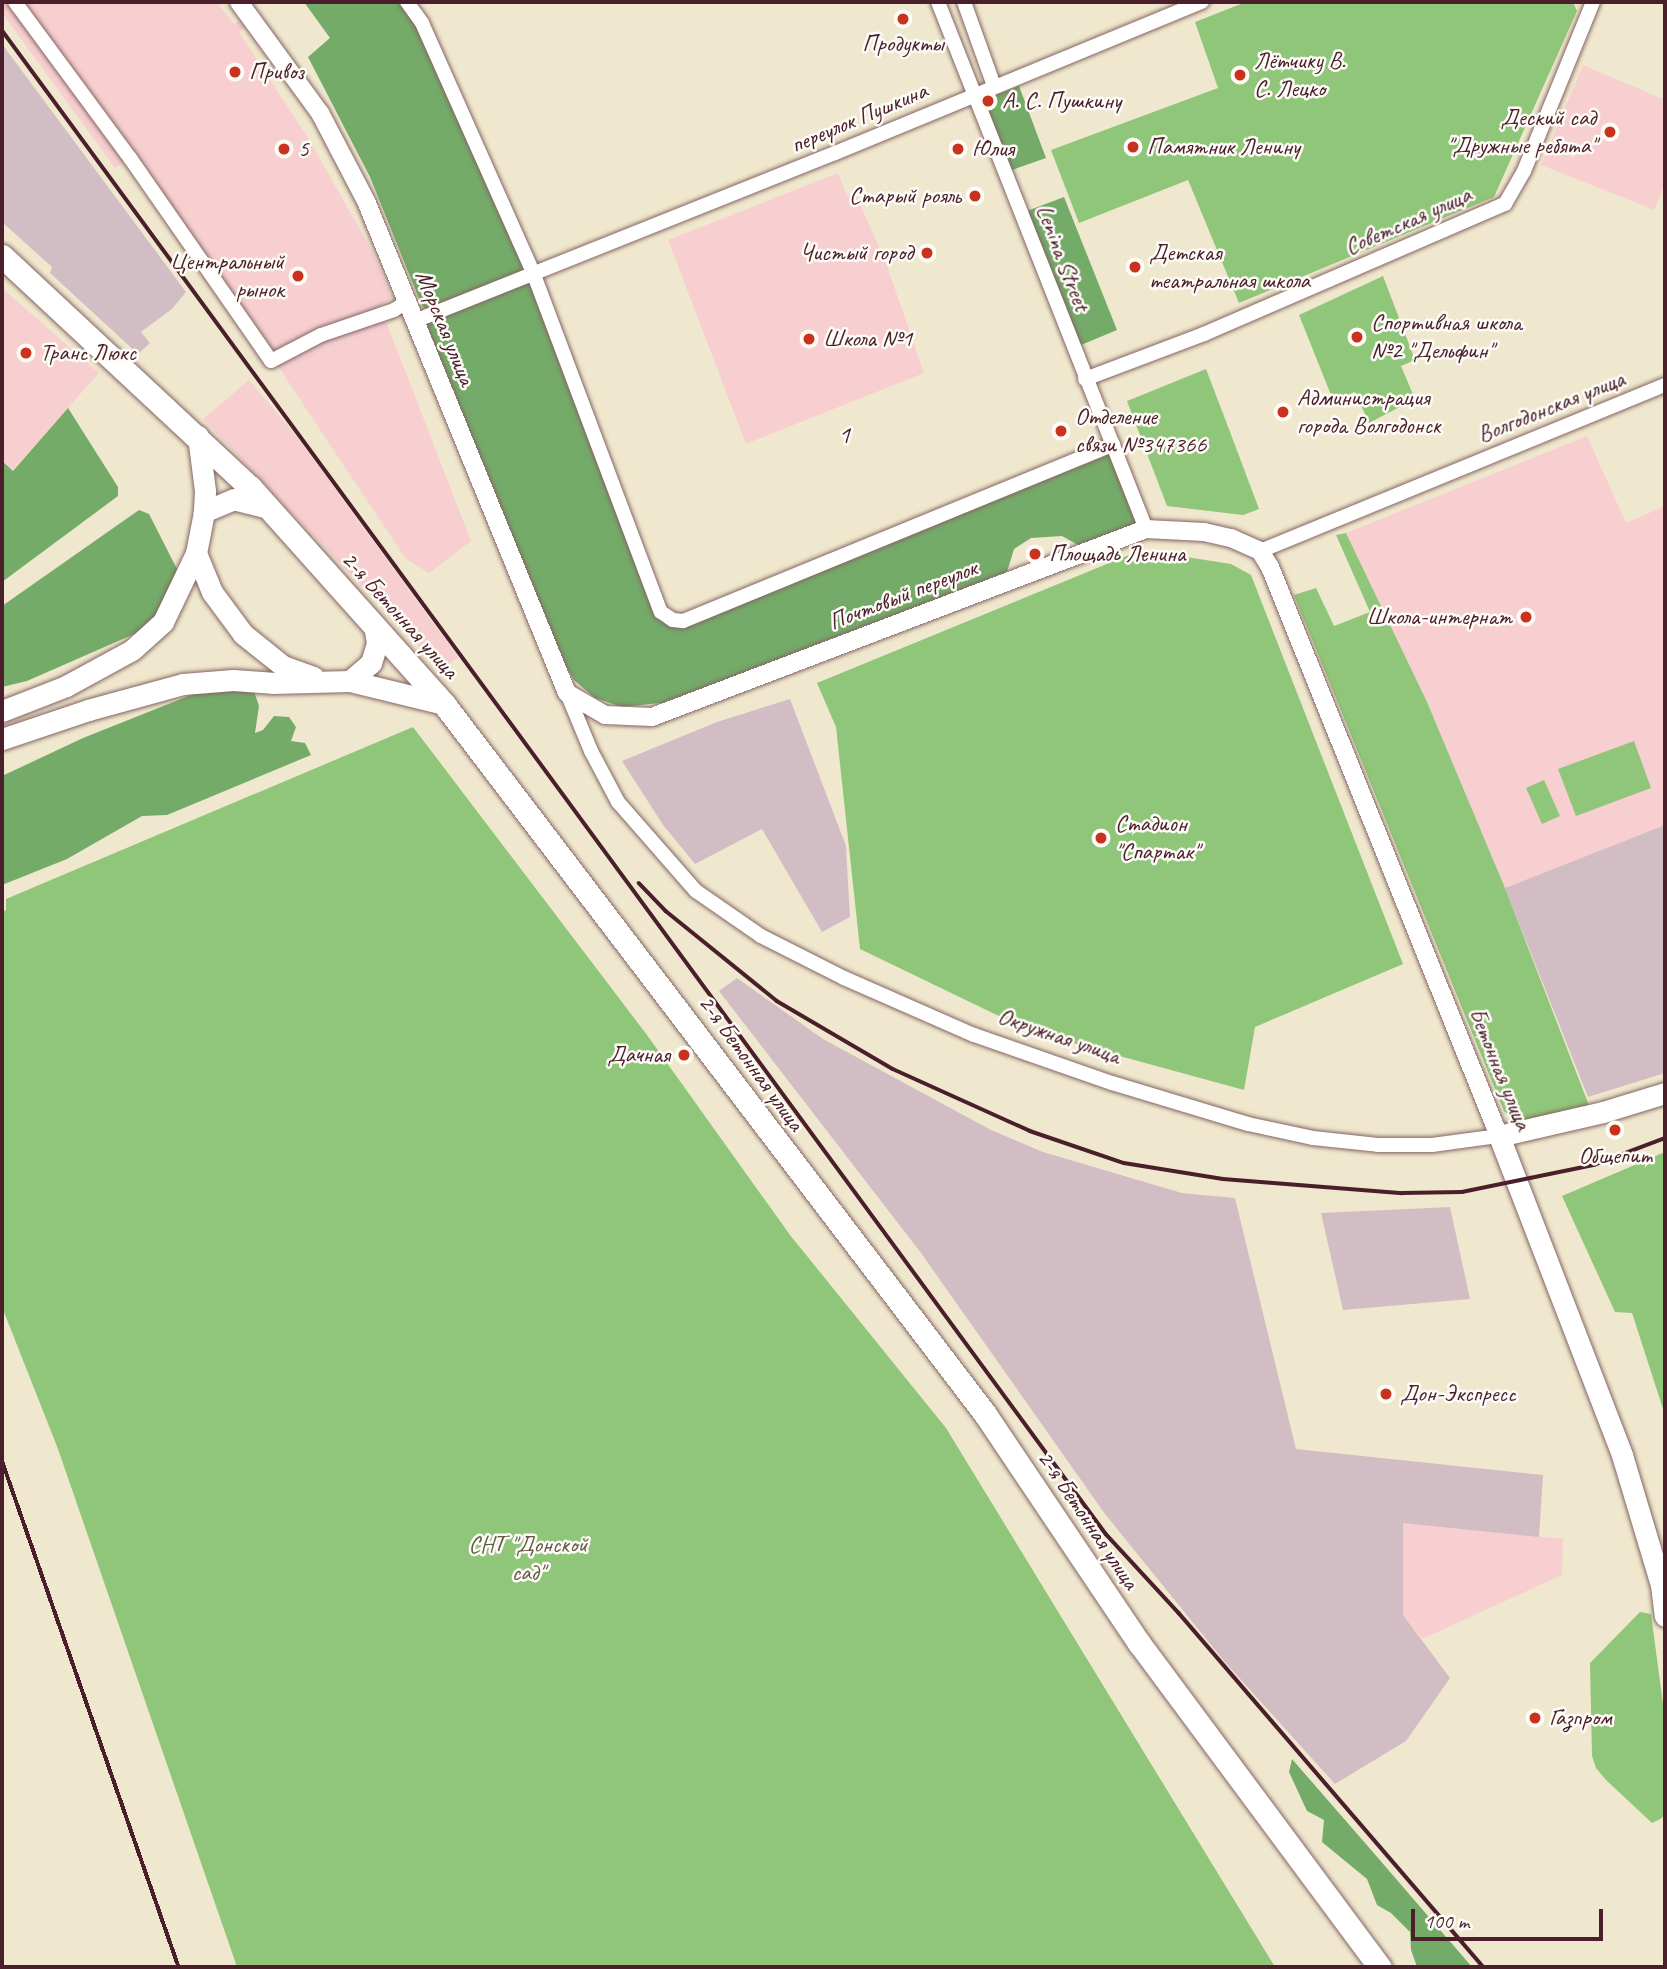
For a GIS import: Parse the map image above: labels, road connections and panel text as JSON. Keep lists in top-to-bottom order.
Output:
{
  "streets": {
    "main road": ["2-я Бетонная улица", "Окружная улица", "Бетонная улица"],
    "street": [
      "переулок Пушкина",
      "Советская улица",
      "Lenina Street",
      "Морская улица",
      "Волгодонская улица",
      "Почтовый переулок"
    ]
  },
  "crossings": [
    ["переулок Пушкина", "Lenina Street"],
    ["переулок Пушкина", "Морская улица"],
    ["Советская улица", "Lenina Street"],
    ["Lenina Street", "Почтовый переулок"],
    ["Морская улица", "Почтовый переулок"],
    ["Морская улица", "Окружная улица"],
    ["Волгодонская улица", "Почтовый переулок"],
    ["Волгодонская улица", "Бетонная улица"],
    ["Почтовый переулок", "Окружная улица"],
    ["Почтовый переулок", "Бетонная улица"],
    ["Окружная улица", "Бетонная улица"]
  ],
  "districts": ["1"],
  "parks": ["СНТ \"Донской сад\""],
  "places": [
    "Продукты",
    "Привоз",
    "Лётчику В. С. Лецко",
    "А. С. Пушкину",
    "Деский сад \"Дружные ребята\"",
    "Памятник Ленину",
    "5",
    "Юлия",
    "Старый рояль",
    "Чистый город",
    "Детская театральная школа",
    "Центральный рынок",
    "Спортивная школа №2 \"Дельфин\"",
    "Школа №1",
    "Транс Люкс",
    "Администрация города Волгодонск",
    "Отделение связи №347366",
    "Площадь Ленина",
    "Школа-интернат",
    "Стадион \"Спартак\"",
    "Дачная",
    "Общепит",
    "Дон-Экспресс",
    "Газпром"
  ],
  "scale_bar": "100 m"
}
